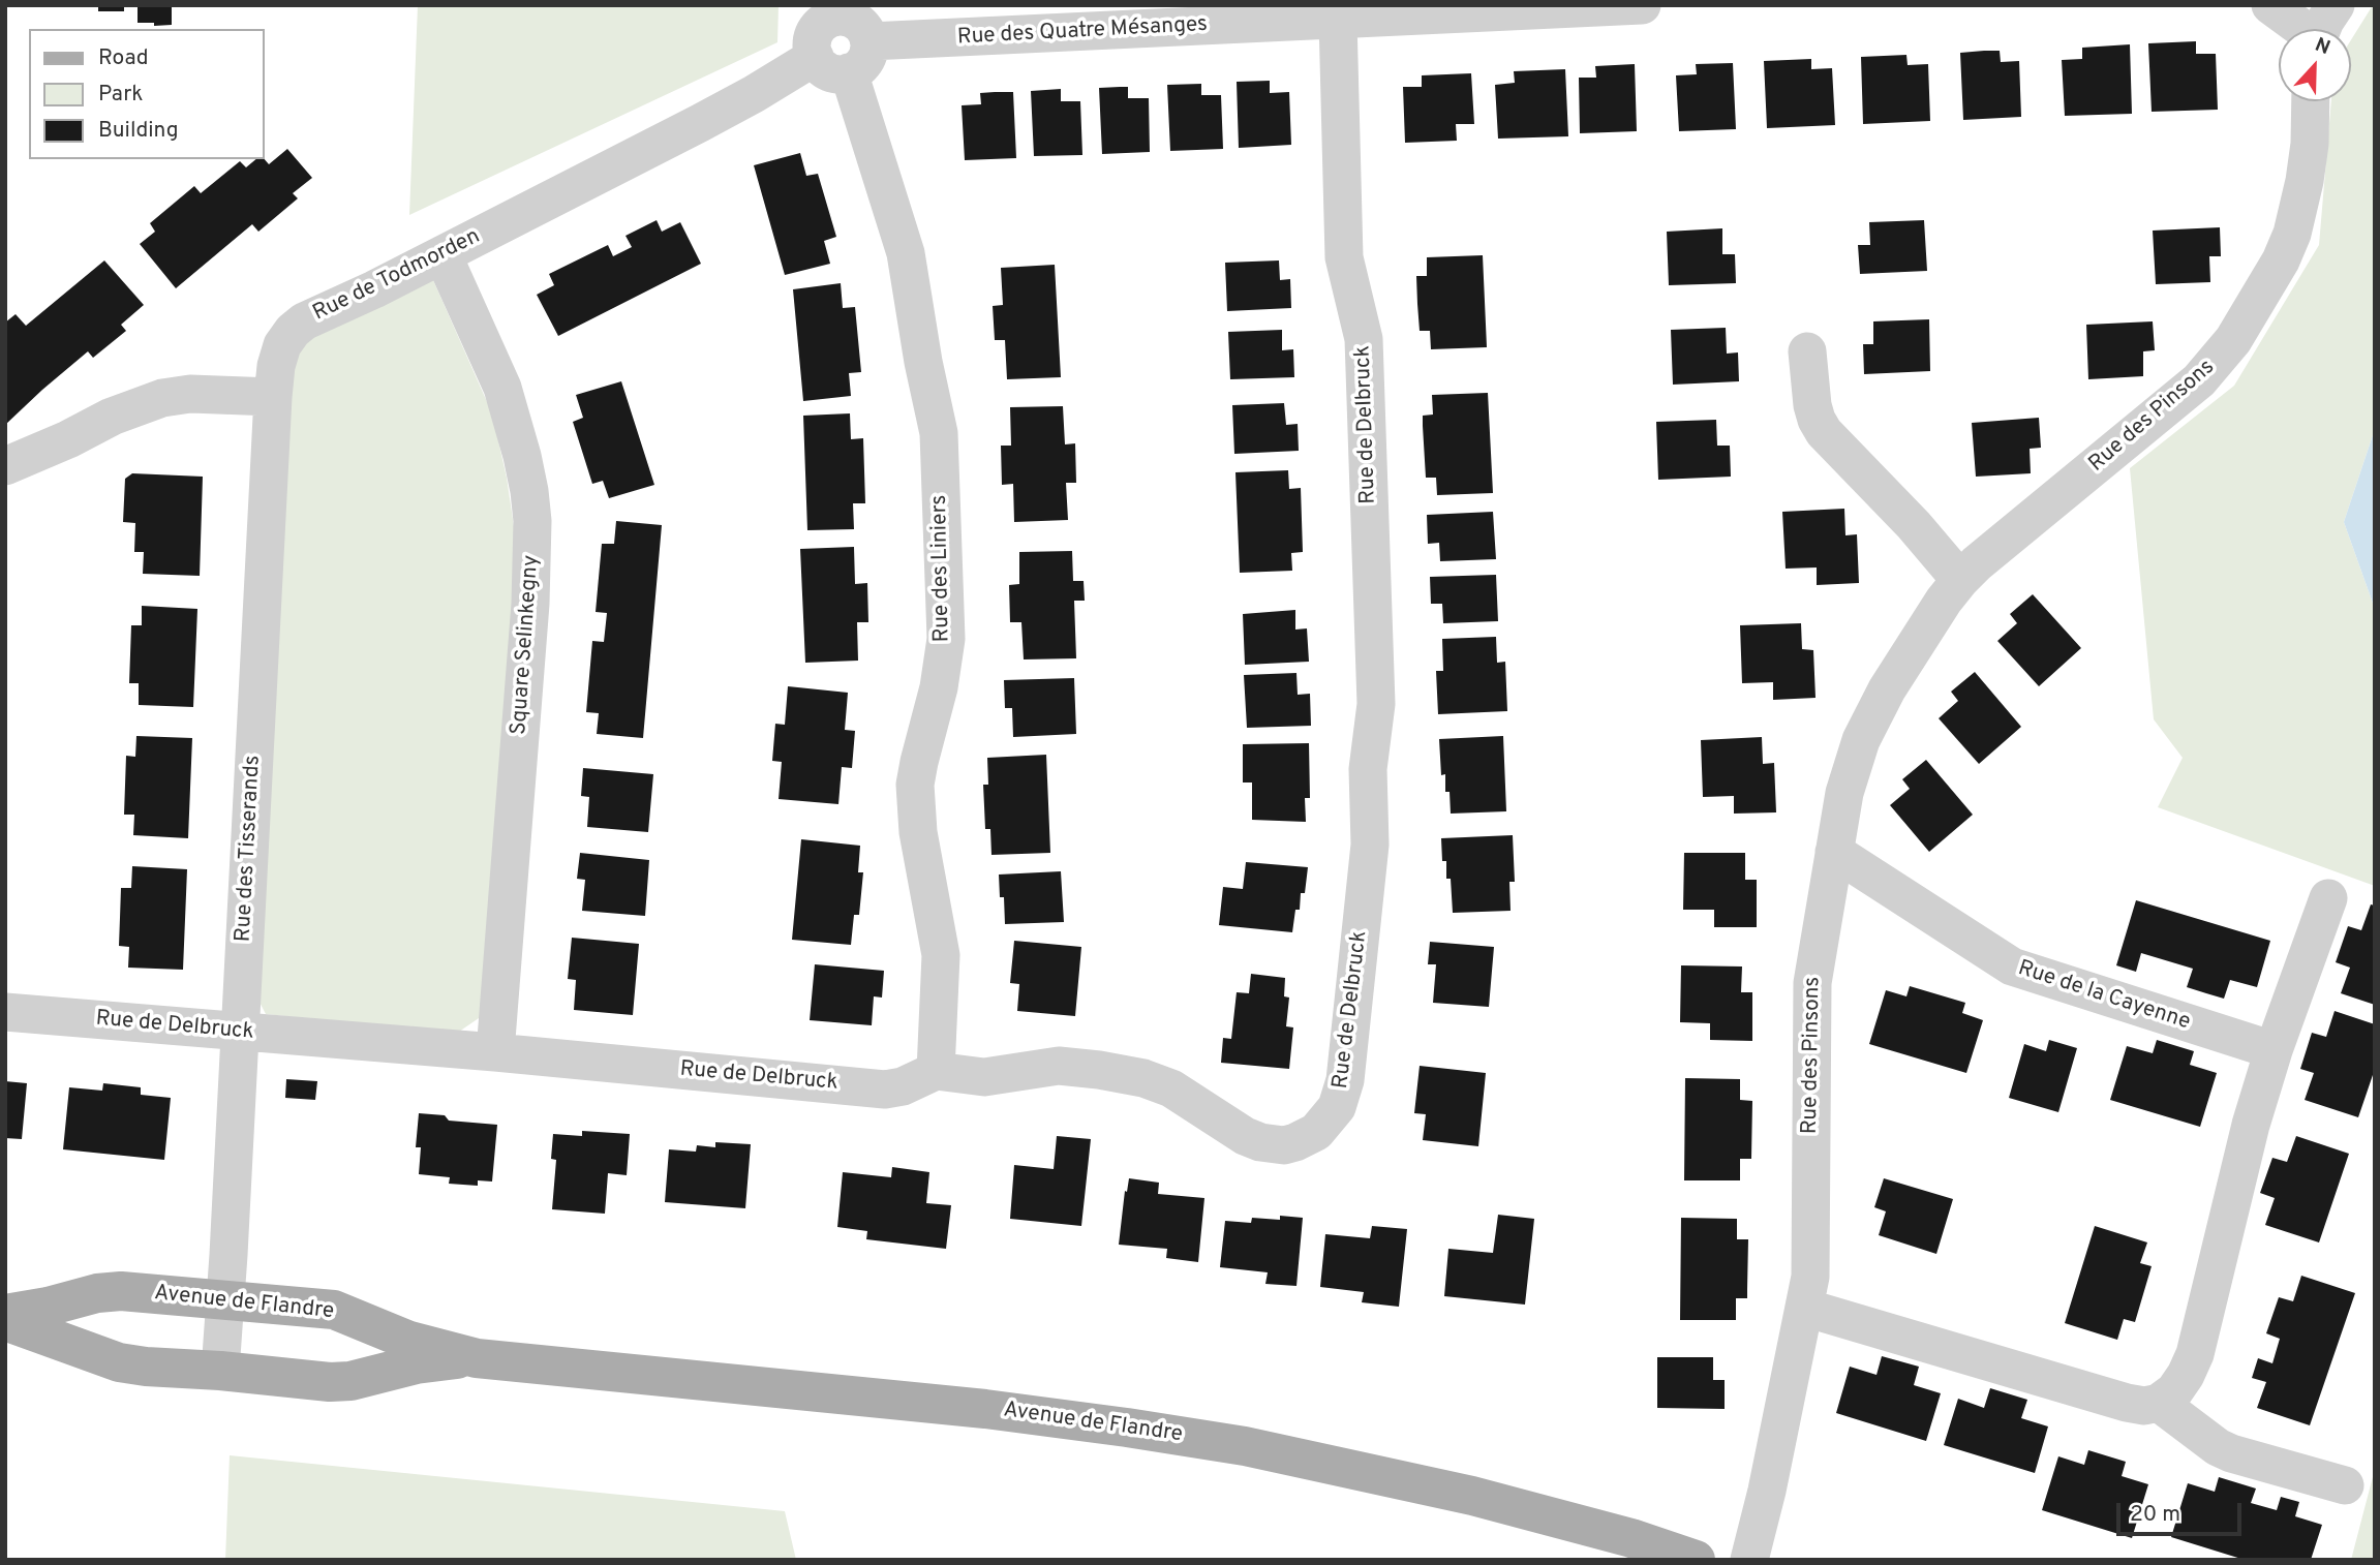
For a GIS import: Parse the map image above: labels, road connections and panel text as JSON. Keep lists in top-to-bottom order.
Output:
{
  "streets": {
    "main road": ["Avenue de Flandre"],
    "street": [
      "Rue des Quatre Mésanges",
      "Rue de Todmorden",
      "Rue des Pinsons",
      "Rue de Delbruck",
      "Rue des Liniers",
      "Square Selinkegny",
      "Rue des Tisserands",
      "Rue de la Cayenne"
    ]
  },
  "crossings": [
    ["Rue des Quatre Mésanges", "Rue de Todmorden"],
    ["Rue des Quatre Mésanges", "Rue de Delbruck"],
    ["Rue des Quatre Mésanges", "Rue des Liniers"],
    ["Rue de Todmorden", "Rue des Liniers"],
    ["Rue de Todmorden", "Square Selinkegny"],
    ["Rue de Todmorden", "Rue des Tisserands"],
    ["Rue des Pinsons", "Rue de la Cayenne"],
    ["Rue de Delbruck", "Rue des Liniers"],
    ["Rue de Delbruck", "Square Selinkegny"],
    ["Rue de Delbruck", "Rue des Tisserands"],
    ["Rue des Tisserands", "Avenue de Flandre"]
  ],
  "legend": ["Road", "Park", "Building"],
  "scale_bar": "20 m",
  "north": "top"
}
